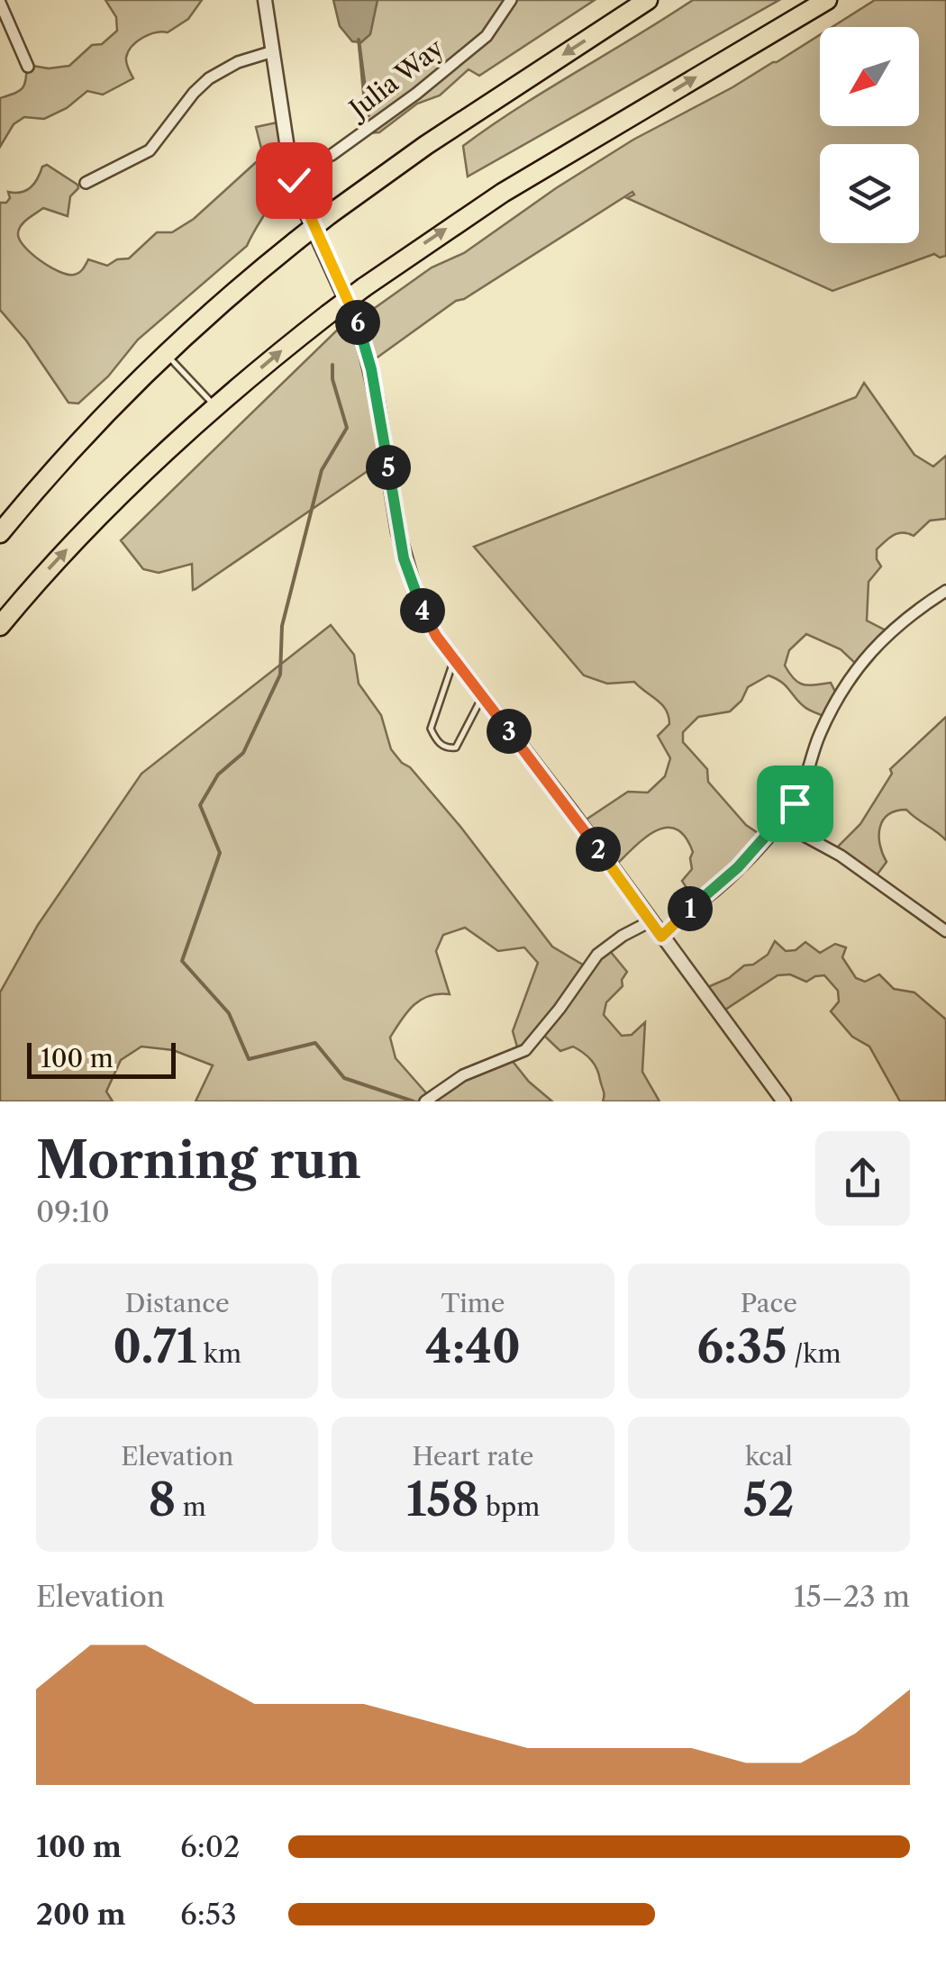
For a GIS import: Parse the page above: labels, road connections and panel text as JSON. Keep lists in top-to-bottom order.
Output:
{
  "streets": {
    "street": ["Julia Way"]
  },
  "scale_bar": "100 m",
  "north": "bottom left",
  "page": {
    "pins": [
      "6",
      "5",
      "4",
      "3",
      "2",
      "1"
    ],
    "scale": "100 m",
    "heading": ["Morning run", "09:10"],
    "stats": [
      ["Distance", "0.71 km"],
      ["Time", "4:40"],
      ["Pace", "6:35 /km"],
      ["Elevation", "8 m"],
      ["Heart rate", "158 bpm"],
      ["kcal", "52"]
    ],
    "chart": ["Elevation", "15–23 m"],
    "list": [
      {
        "name": "100 m",
        "note": "6:02"
      },
      {
        "name": "200 m",
        "note": "6:53"
      }
    ]
  }
}
